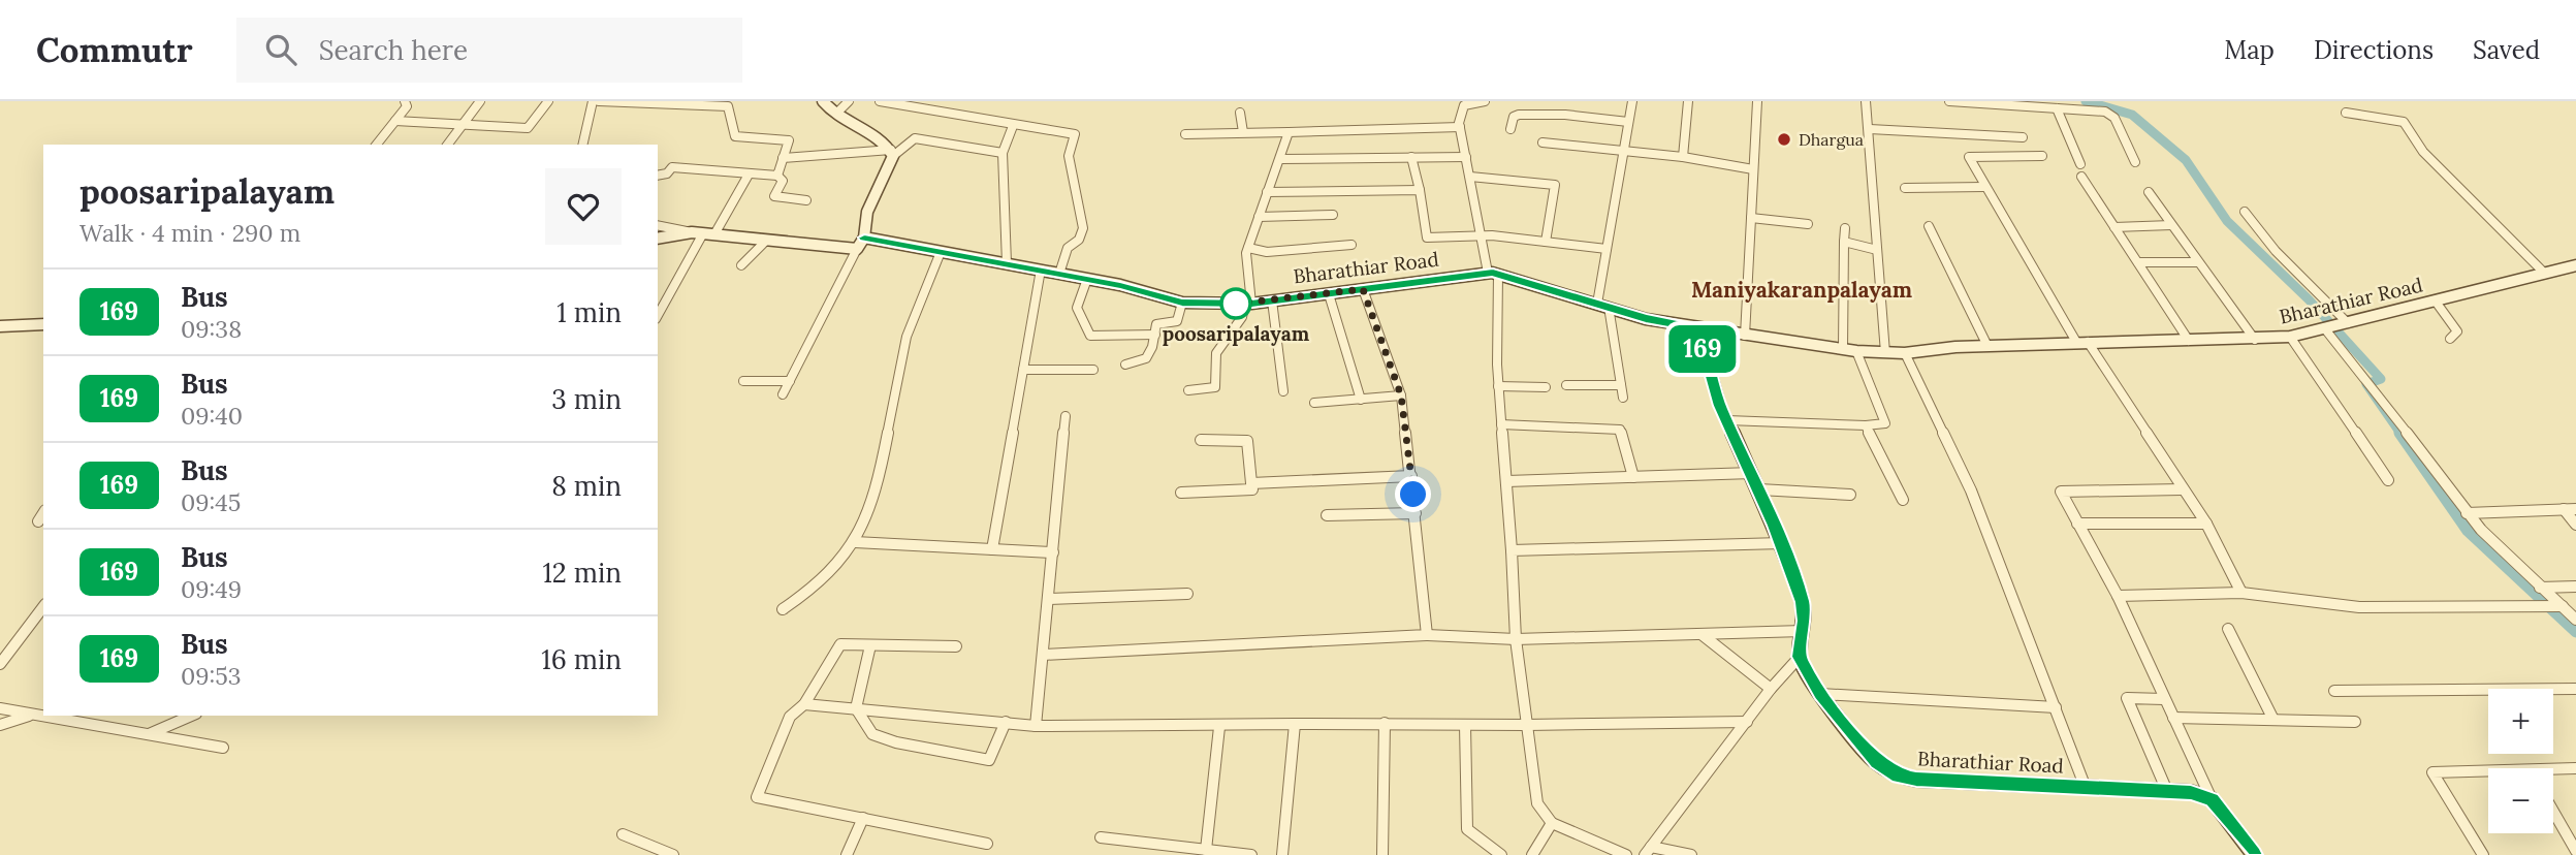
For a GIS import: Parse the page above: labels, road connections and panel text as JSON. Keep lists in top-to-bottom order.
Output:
{
  "streets": {
    "main road": ["Bharathiar Road"]
  },
  "districts": ["Maniyakaranpalayam"],
  "places": ["Dhargua", "poosaripalayam"],
  "lines": ["bus line 169"],
  "page": {
    "header": "Commutr",
    "search": "Search here",
    "nav": ["Map", "Directions", "Saved"],
    "on_map": "169",
    "heading": ["poosaripalayam", "Walk · 4 min · 290 m"],
    "list": [
      {
        "mark": "169",
        "name": "Bus",
        "note": "09:38",
        "value": "1 min"
      },
      {
        "mark": "169",
        "name": "Bus",
        "note": "09:40",
        "value": "3 min"
      },
      {
        "mark": "169",
        "name": "Bus",
        "note": "09:45",
        "value": "8 min"
      },
      {
        "mark": "169",
        "name": "Bus",
        "note": "09:49",
        "value": "12 min"
      },
      {
        "mark": "169",
        "name": "Bus",
        "note": "09:53",
        "value": "16 min"
      }
    ],
    "map_buttons": ["+", "−"]
  }
}
